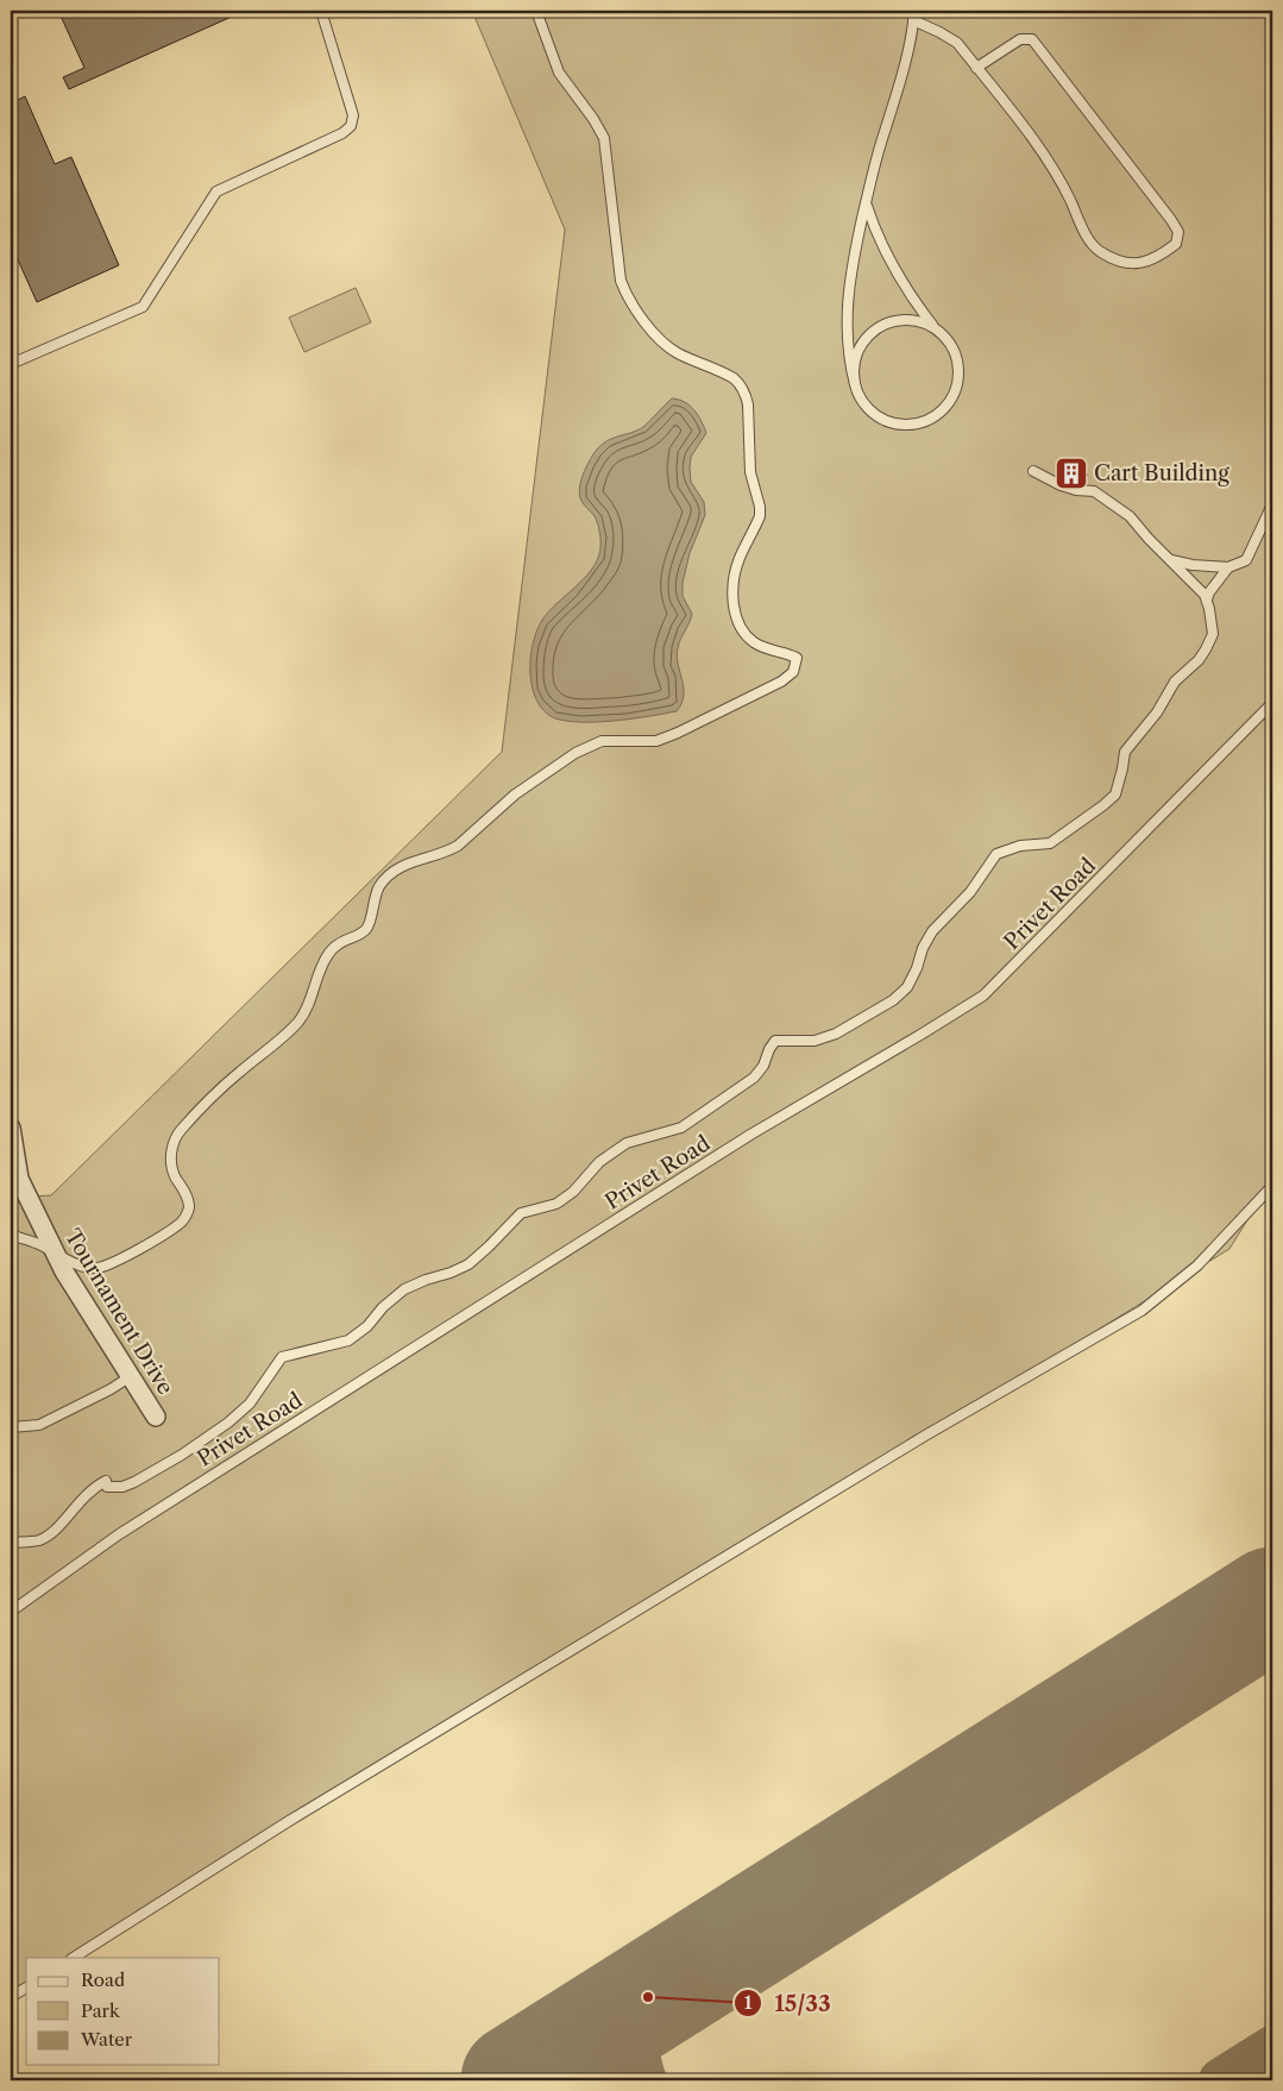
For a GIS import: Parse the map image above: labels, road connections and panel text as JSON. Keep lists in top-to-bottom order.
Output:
{
  "streets": {
    "street": ["Tournament Drive"],
    "lane": ["Privet Road"]
  },
  "places": {
    "building": ["Cart Building"],
    "other": ["15/33"]
  },
  "legend": ["Road", "Park", "Water"]
}
